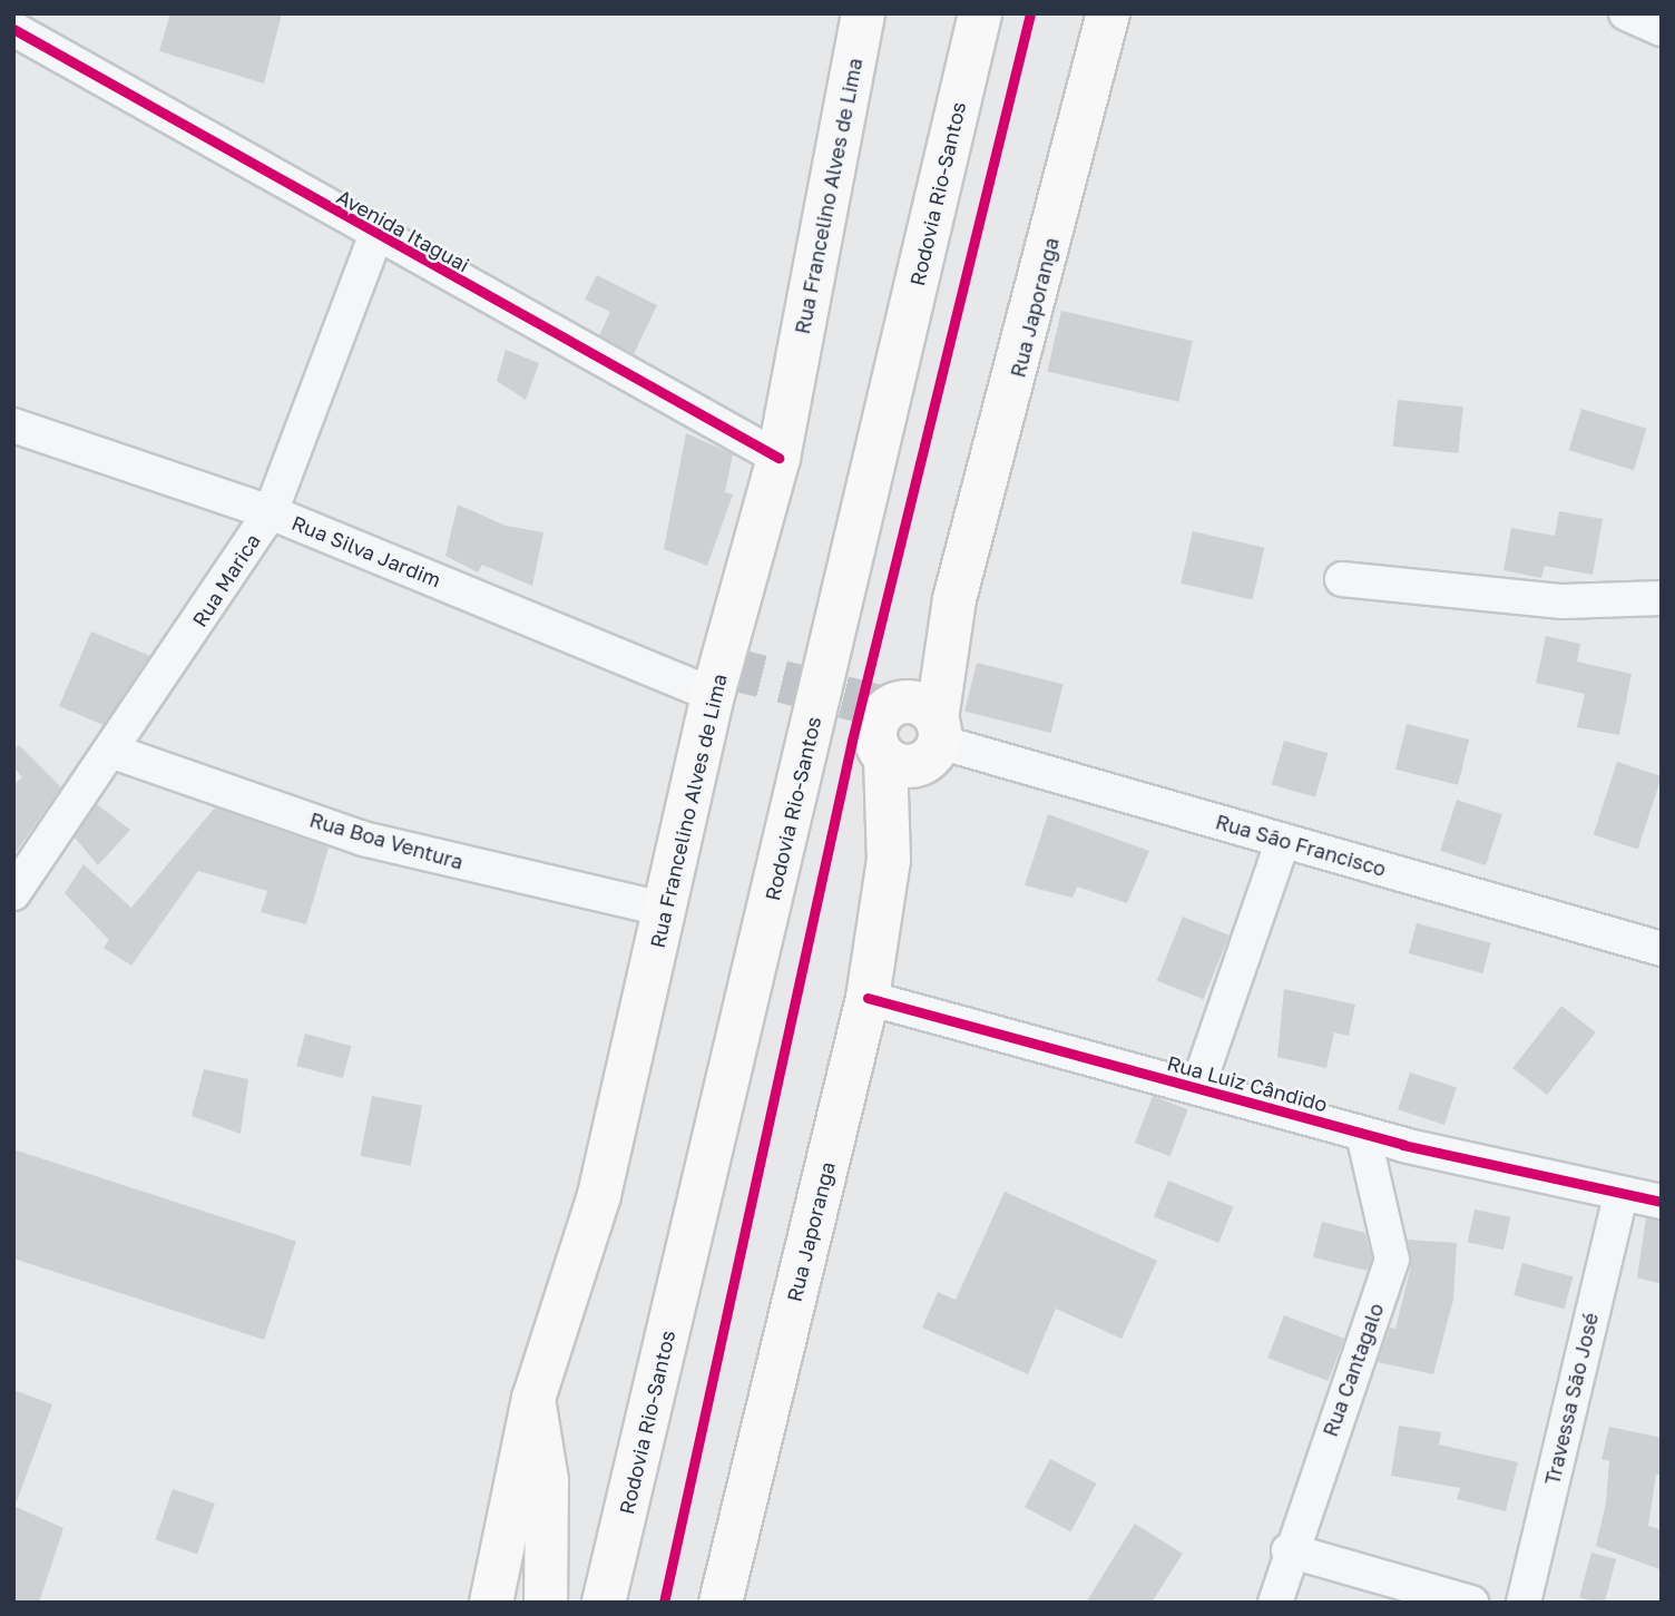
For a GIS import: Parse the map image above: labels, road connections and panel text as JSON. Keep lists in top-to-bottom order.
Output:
{
  "streets": {
    "main road": ["Rodovia Rio-Santos", "Rua Francelino Alves de Lima", "Rua Japoranga"],
    "street": [
      "Avenida Itaguai",
      "Rua Silva Jardim",
      "Rua Marica",
      "Rua Boa Ventura",
      "Rua São Francisco",
      "Rua Luiz Cândido",
      "Rua Cantagalo",
      "Travessa São José"
    ]
  },
  "crossings": [
    ["Rua Francelino Alves de Lima", "Avenida Itaguai"],
    ["Rua Francelino Alves de Lima", "Rua Silva Jardim"],
    ["Rua Francelino Alves de Lima", "Rua Boa Ventura"],
    ["Avenida Itaguai", "Rua Marica"],
    ["Rua Japoranga", "Rua São Francisco"],
    ["Rua Japoranga", "Rua Luiz Cândido"],
    ["Rua Silva Jardim", "Rua Marica"],
    ["Rua Marica", "Rua Boa Ventura"],
    ["Rua Luiz Cândido", "Rua Cantagalo"],
    ["Rua Luiz Cândido", "Travessa São José"]
  ]
}
